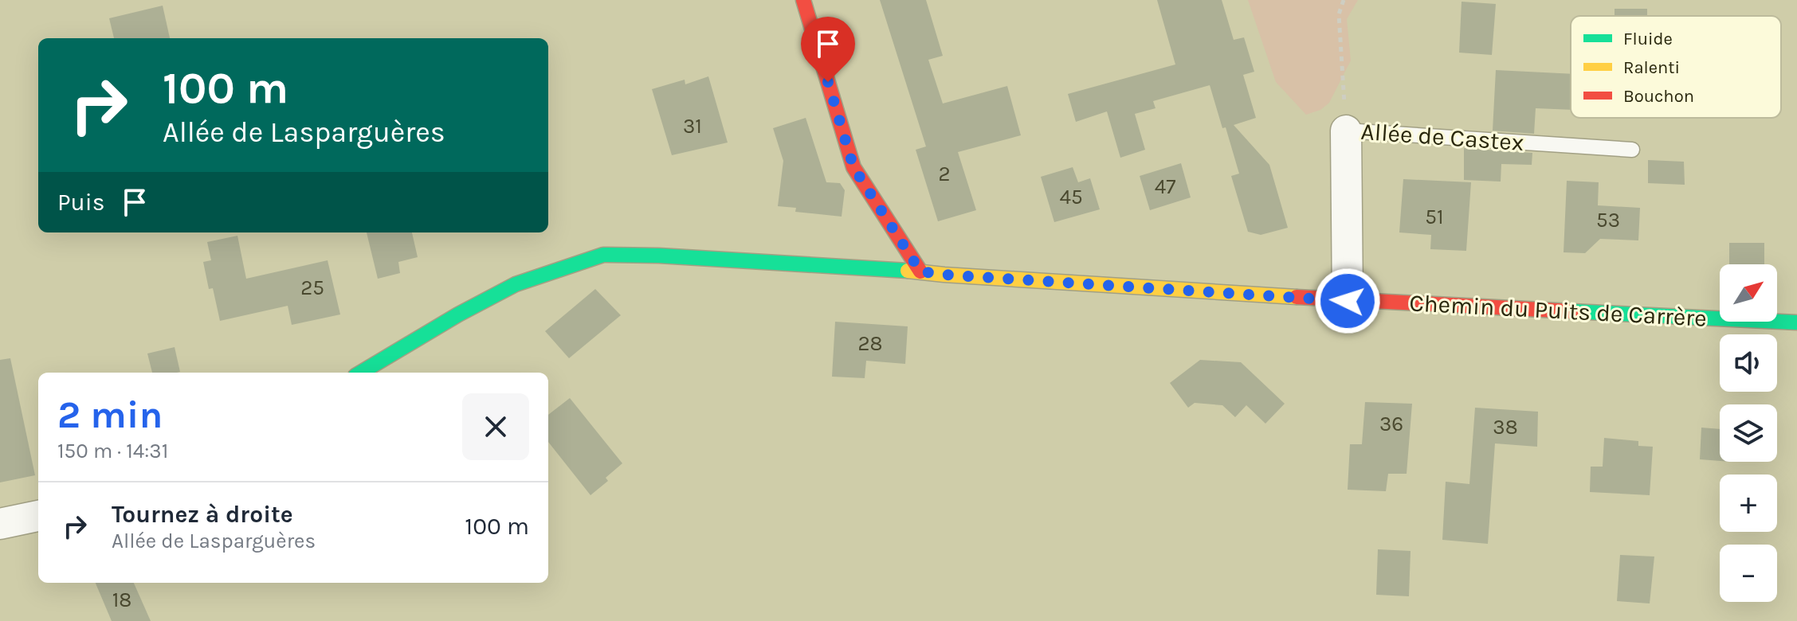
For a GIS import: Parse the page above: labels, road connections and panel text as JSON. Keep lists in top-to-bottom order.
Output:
{
  "streets": {
    "street": ["Allée de Castex", "Chemin du Puits de Carrère"]
  },
  "crossings": [
    ["Allée de Castex", "Chemin du Puits de Carrère"]
  ],
  "house_numbers": [
    "31",
    "2",
    "47",
    "45",
    "51",
    "53",
    "25",
    "28",
    "36",
    "38",
    "18"
  ],
  "legend": ["Fluide", "Ralenti", "Bouchon"],
  "north": "top right",
  "page": {
    "turn": ["100 m", "Allée de Lasparguères"],
    "then": "Puis",
    "map_buttons": ["+", "−"],
    "heading": ["2 min", "150 m · 14:31"],
    "list": [
      {
        "name": "Tournez à droite",
        "note": "Allée de Lasparguères",
        "value": "100 m"
      }
    ]
  }
}
